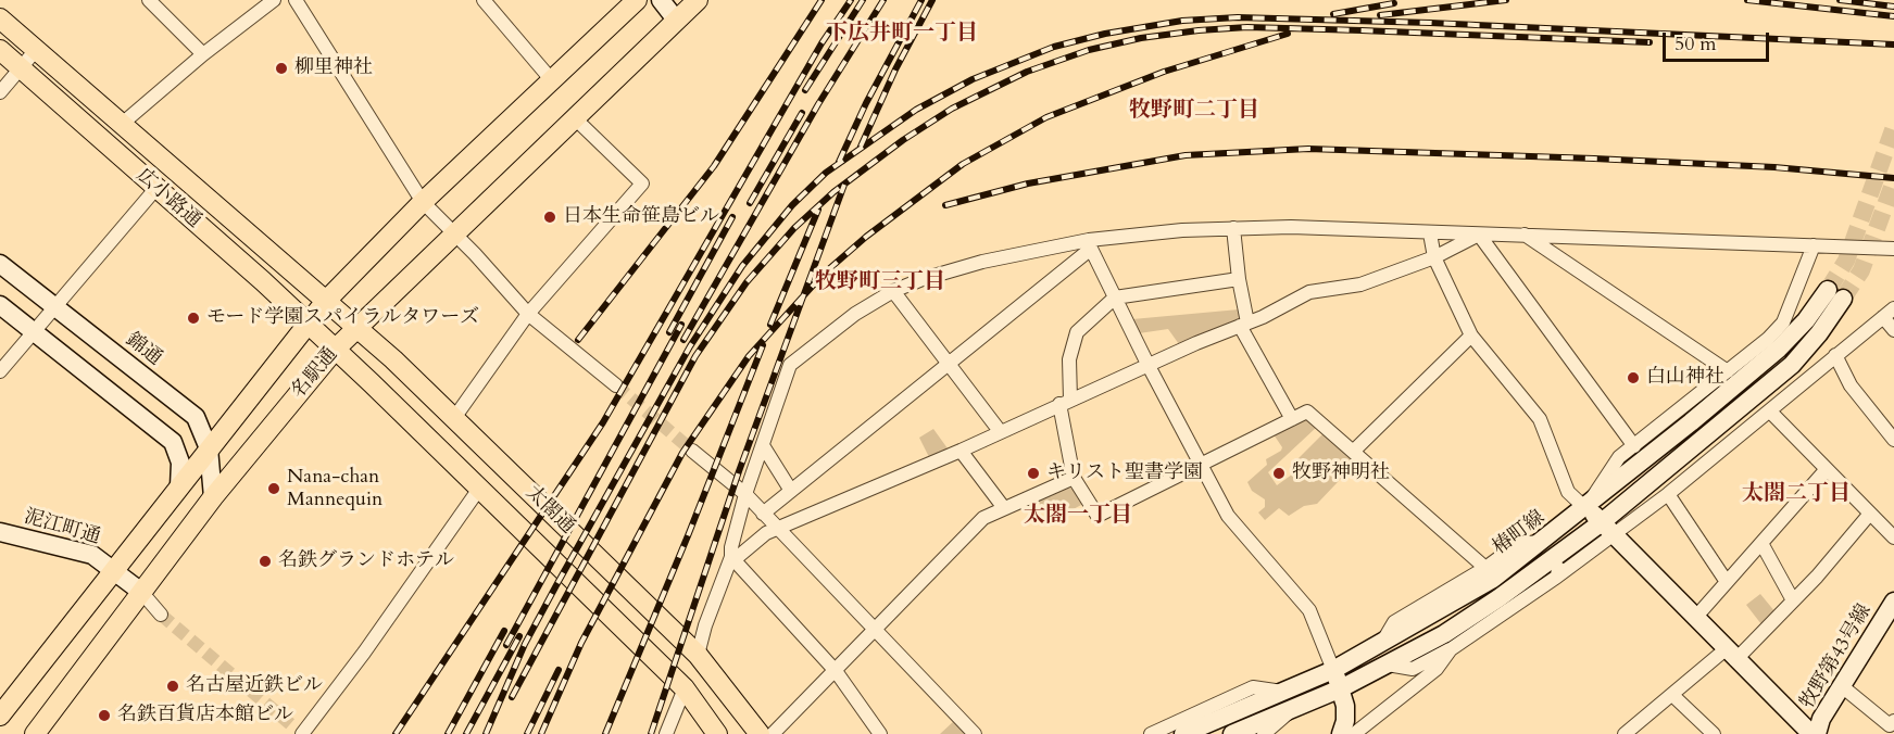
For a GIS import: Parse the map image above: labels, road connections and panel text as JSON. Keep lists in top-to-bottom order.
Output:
{
  "streets": {
    "main road": ["広小路通", "名駅通", "太閤通"],
    "street": [
      "錦通",
      "泥江町通",
      "椿町線",
      "牧野第43号線"
    ]
  },
  "crossings": [
    ["広小路通", "名駅通"],
    ["広小路通", "太閤通"],
    ["錦通", "名駅通"],
    ["名駅通", "太閤通"],
    ["名駅通", "泥江町通"]
  ],
  "districts": [
    "下広井町一丁目",
    "牧野町二丁目",
    "牧野町三丁目",
    "太閤二丁目",
    "太閤一丁目"
  ],
  "places": [
    "柳里神社",
    "日本生命笹島ビル",
    "モード学園スパイラルタワーズ",
    "白山神社",
    "キリスト聖書学園",
    "牧野神明社",
    "Nana-chan Mannequin",
    "名鉄グランドホテル",
    "名古屋近鉄ビル",
    "名鉄百貨店本館ビル"
  ],
  "scale_bar": "50 m"
}
